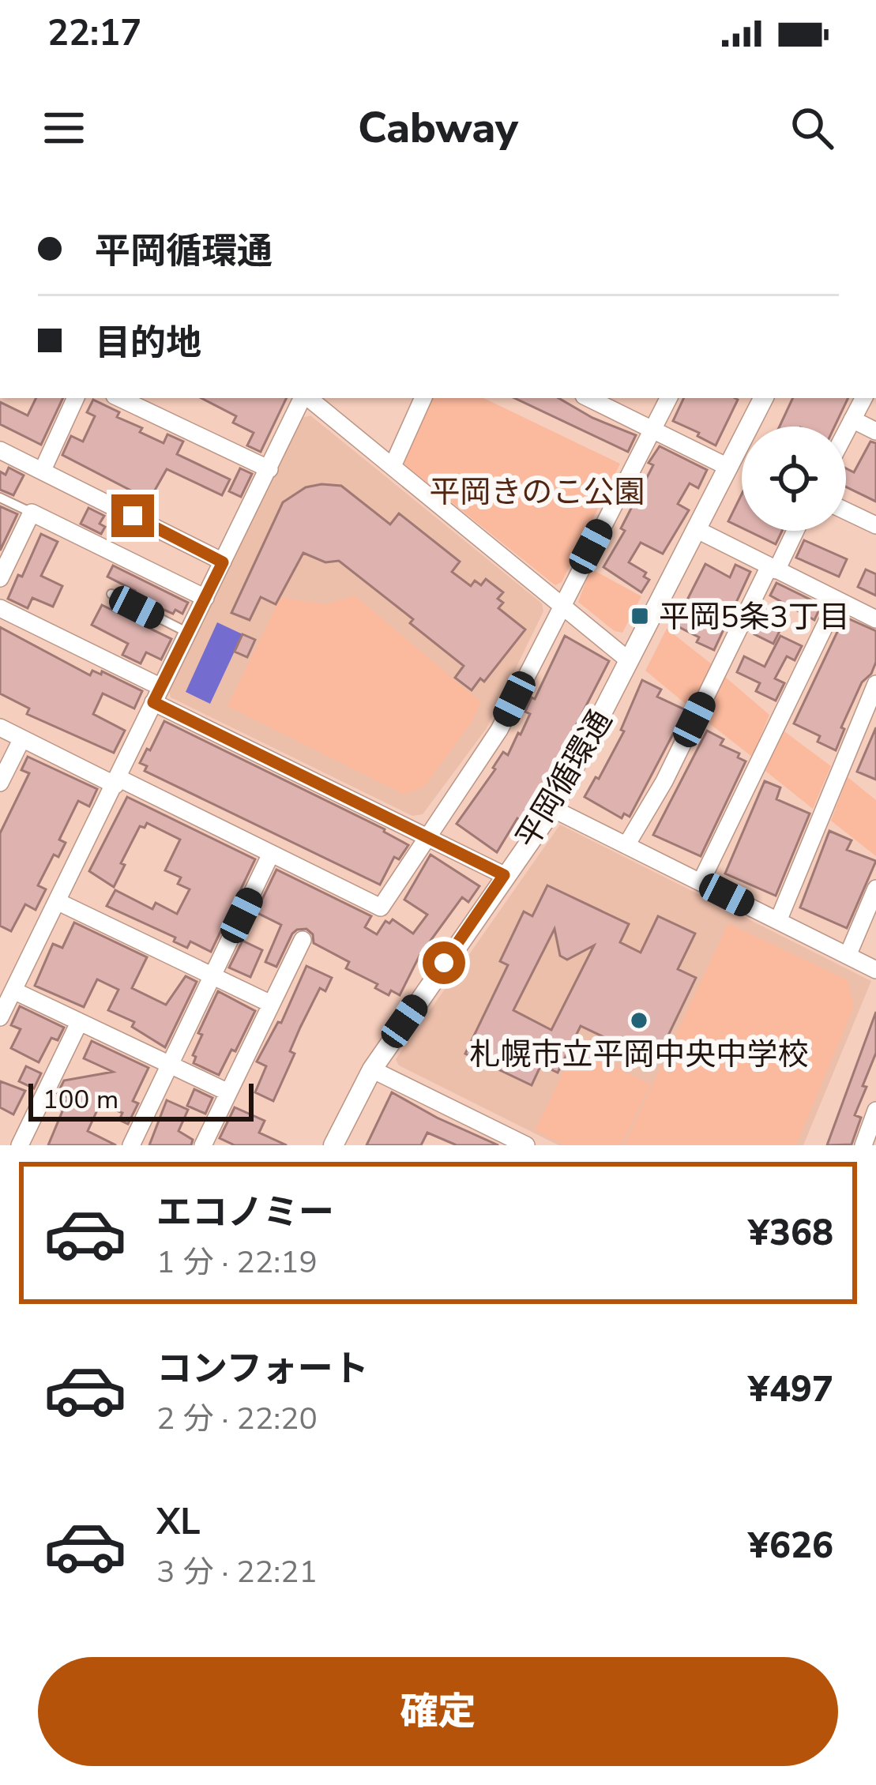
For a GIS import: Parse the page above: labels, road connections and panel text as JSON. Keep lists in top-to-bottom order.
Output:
{
  "streets": {
    "street": ["平岡循環通"]
  },
  "parks": ["平岡きのこ公園"],
  "places": {
    "transit": ["平岡5条3丁目"],
    "other": ["札幌市立平岡中央中学校"]
  },
  "scale_bar": "100 m",
  "page": {
    "status": "22:17",
    "header": "Cabway",
    "banner": ["平岡循環通", "目的地"],
    "scale": "100 m",
    "list": [
      {
        "name": "エコノミー",
        "note": "1 分 · 22:19",
        "value": "¥368"
      },
      {
        "name": "コンフォート",
        "note": "2 分 · 22:20",
        "value": "¥497"
      },
      {
        "name": "XL",
        "note": "3 分 · 22:21",
        "value": "¥626"
      }
    ],
    "buttons": "確定"
  }
}
